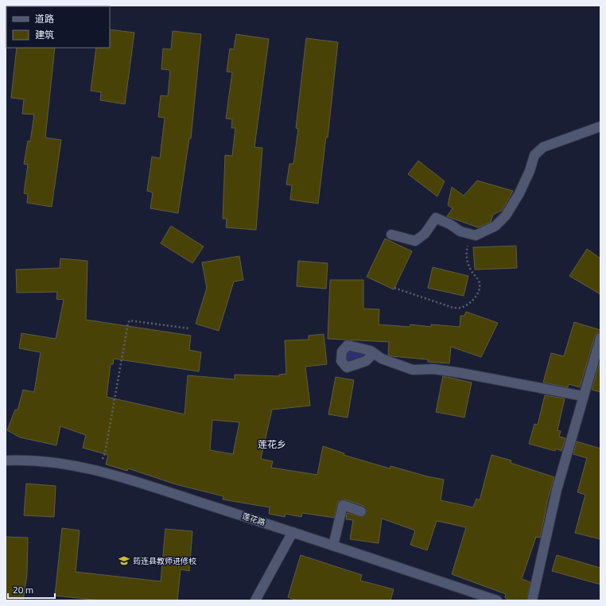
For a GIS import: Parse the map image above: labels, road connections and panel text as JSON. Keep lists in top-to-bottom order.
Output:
{
  "streets": {
    "street": ["莲花路"]
  },
  "districts": ["莲花乡"],
  "places": {
    "school or university": ["筠连县教师进修校"]
  },
  "legend": ["道路", "建筑"],
  "scale_bar": "20 m"
}
